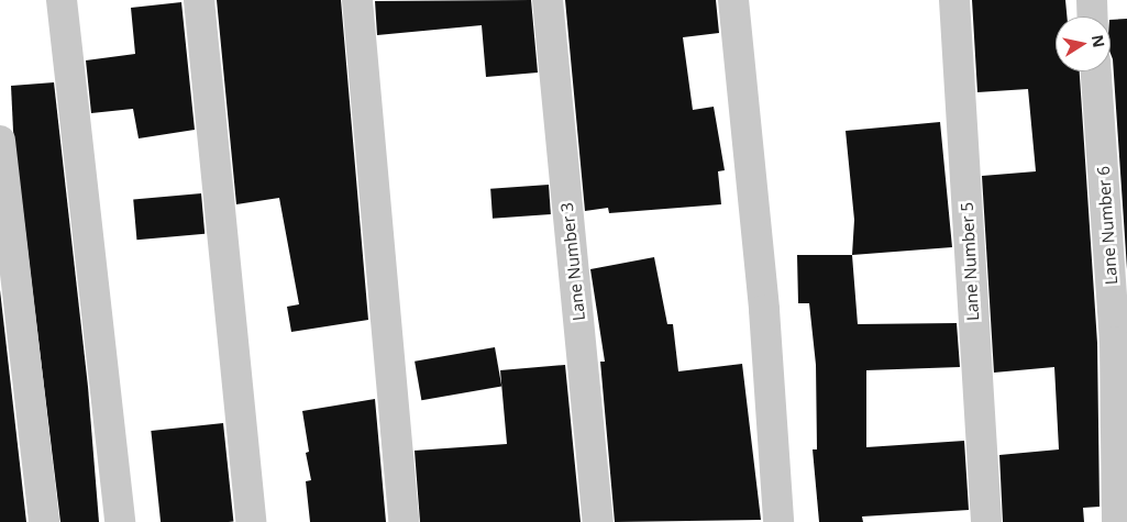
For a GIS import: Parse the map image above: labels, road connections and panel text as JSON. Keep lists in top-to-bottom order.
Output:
{
  "streets": {
    "street": ["Lane Number 6", "Lane Number 3", "Lane Number 5"]
  },
  "north": "right"
}
